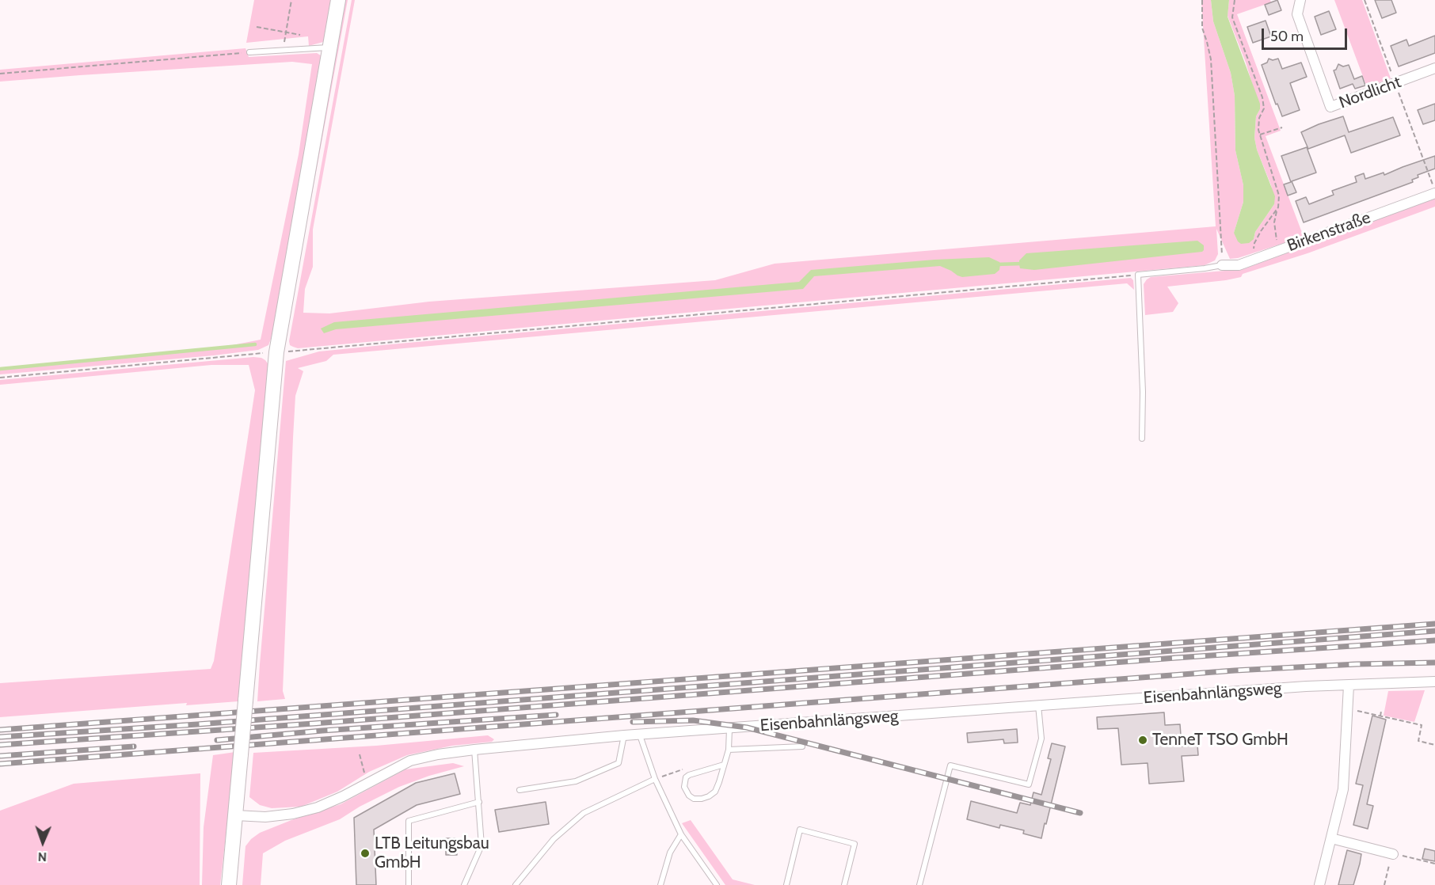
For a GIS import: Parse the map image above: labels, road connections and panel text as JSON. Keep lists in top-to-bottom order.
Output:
{
  "streets": {
    "street": ["Nordlicht", "Birkenstraße", "Eisenbahnlängsweg"]
  },
  "places": ["TenneT TSO GmbH", "LTB Leitungsbau GmbH"],
  "scale_bar": "50 m",
  "north": "bottom"
}
